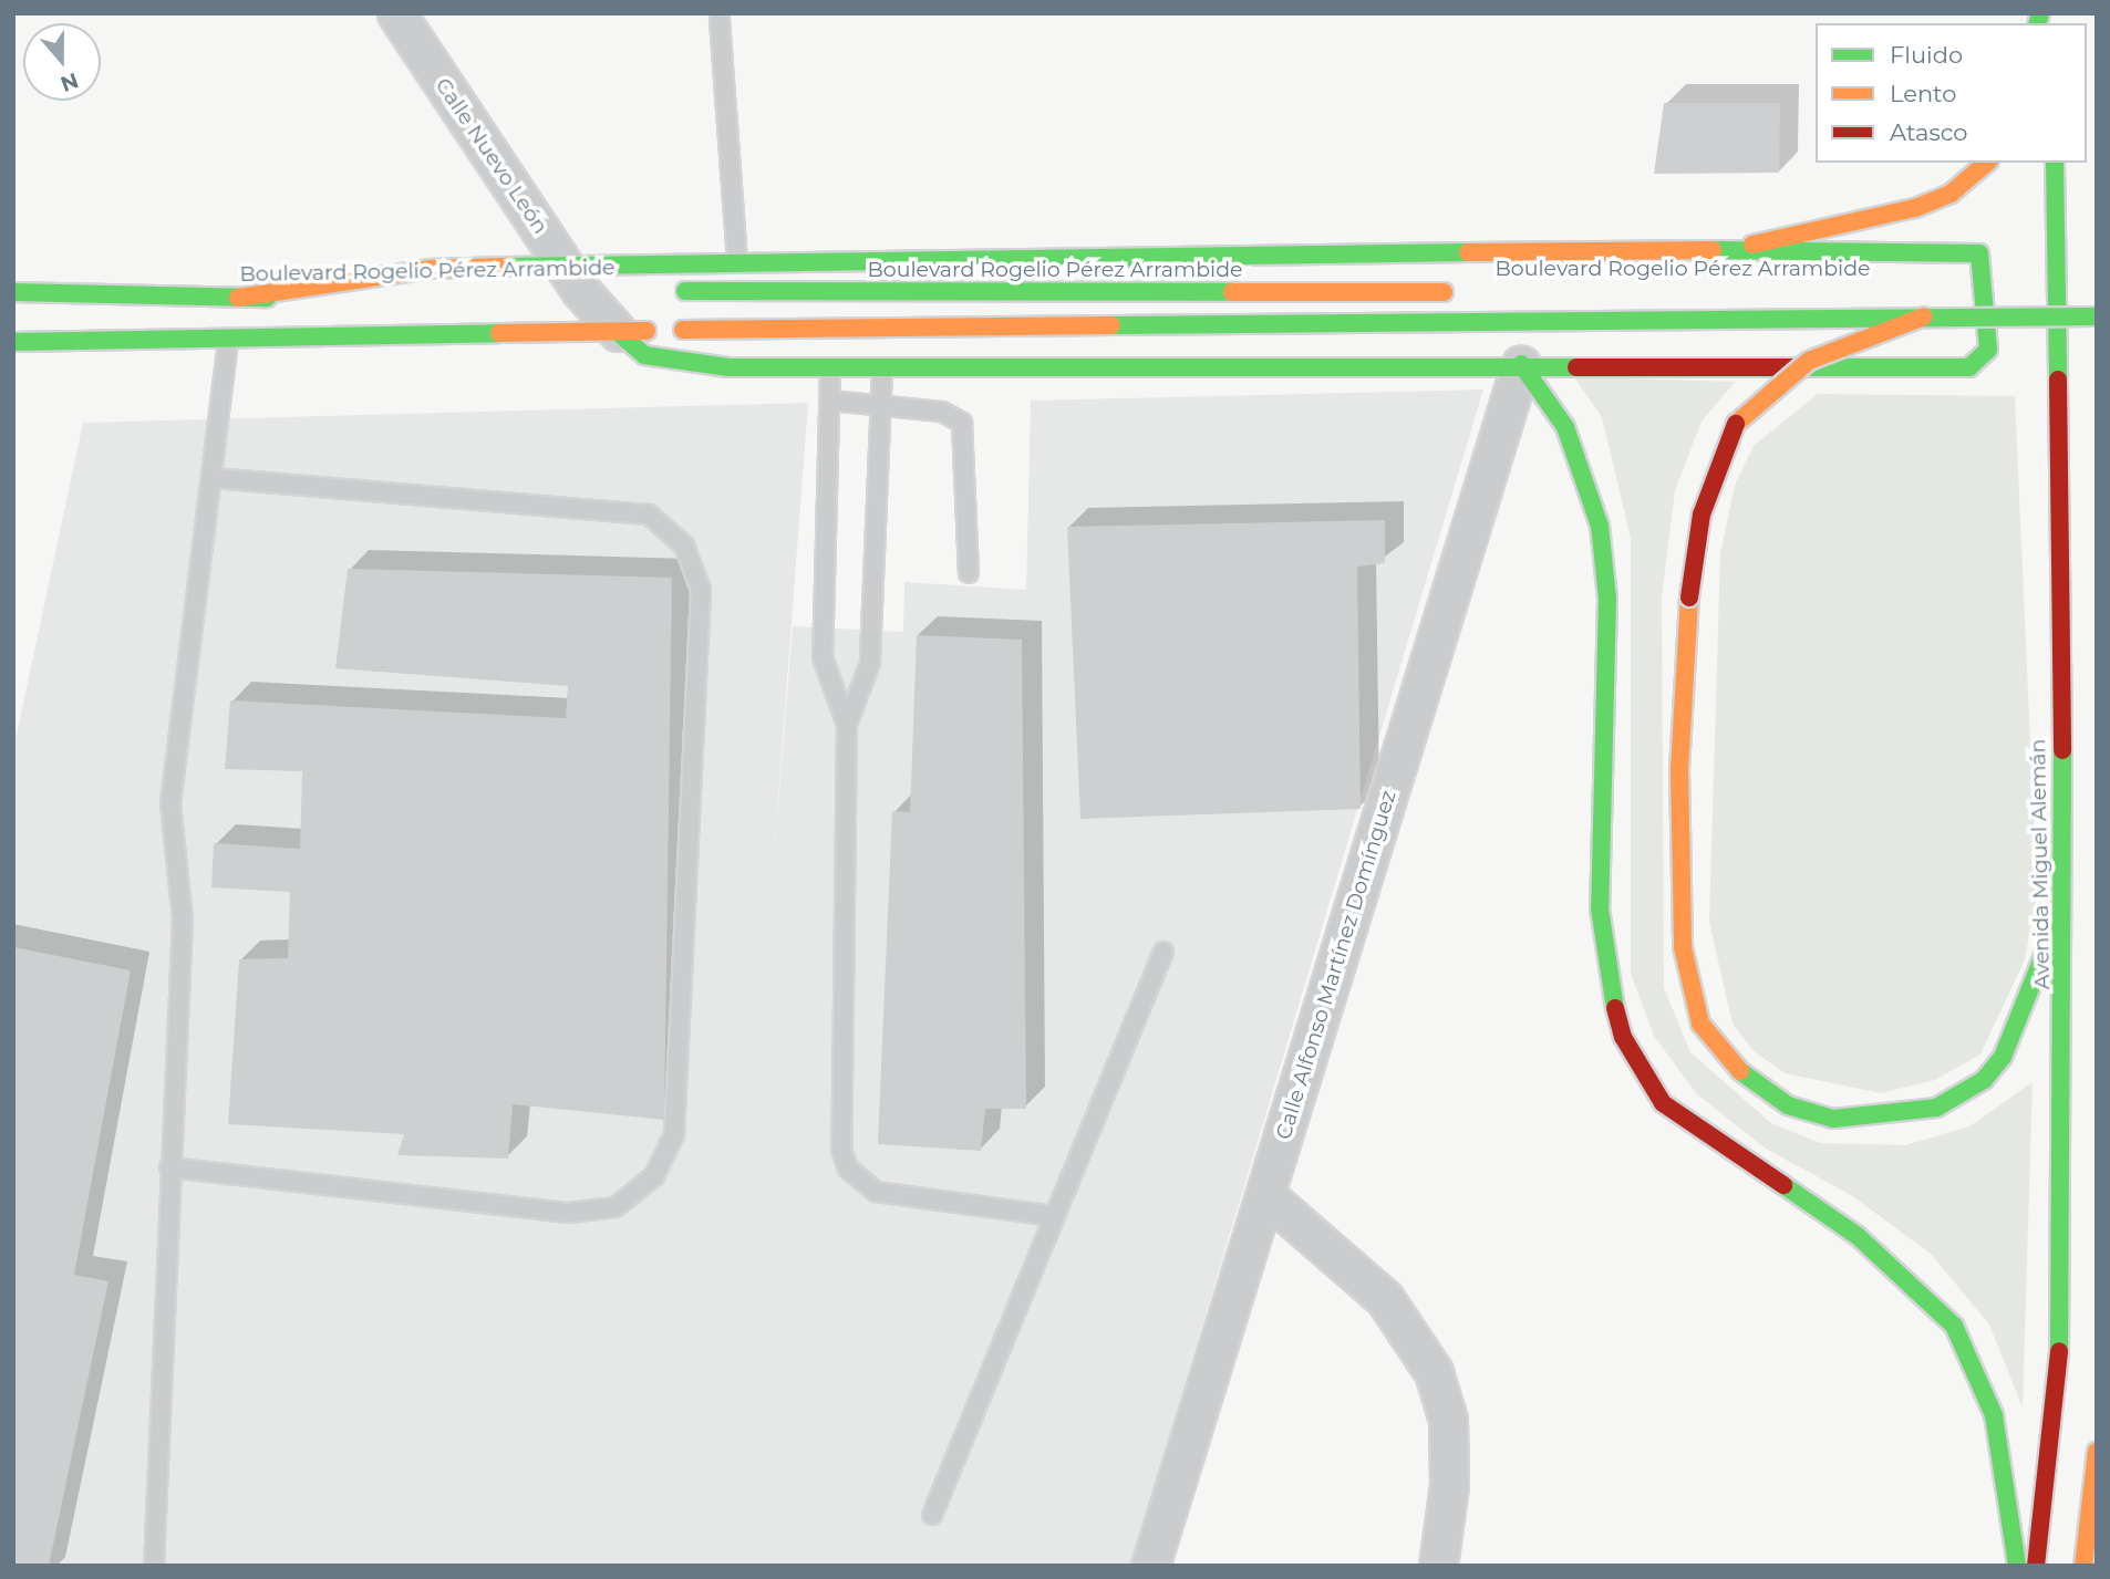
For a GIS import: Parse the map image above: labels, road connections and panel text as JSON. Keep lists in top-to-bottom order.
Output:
{
  "streets": {
    "main road": ["Boulevard Rogelio Pérez Arrambide", "Avenida Miguel Alemán"],
    "street": ["Calle Nuevo León", "Calle Alfonso Martínez Domínguez"]
  },
  "legend": ["Fluido", "Lento", "Atasco"],
  "north": "bottom"
}
